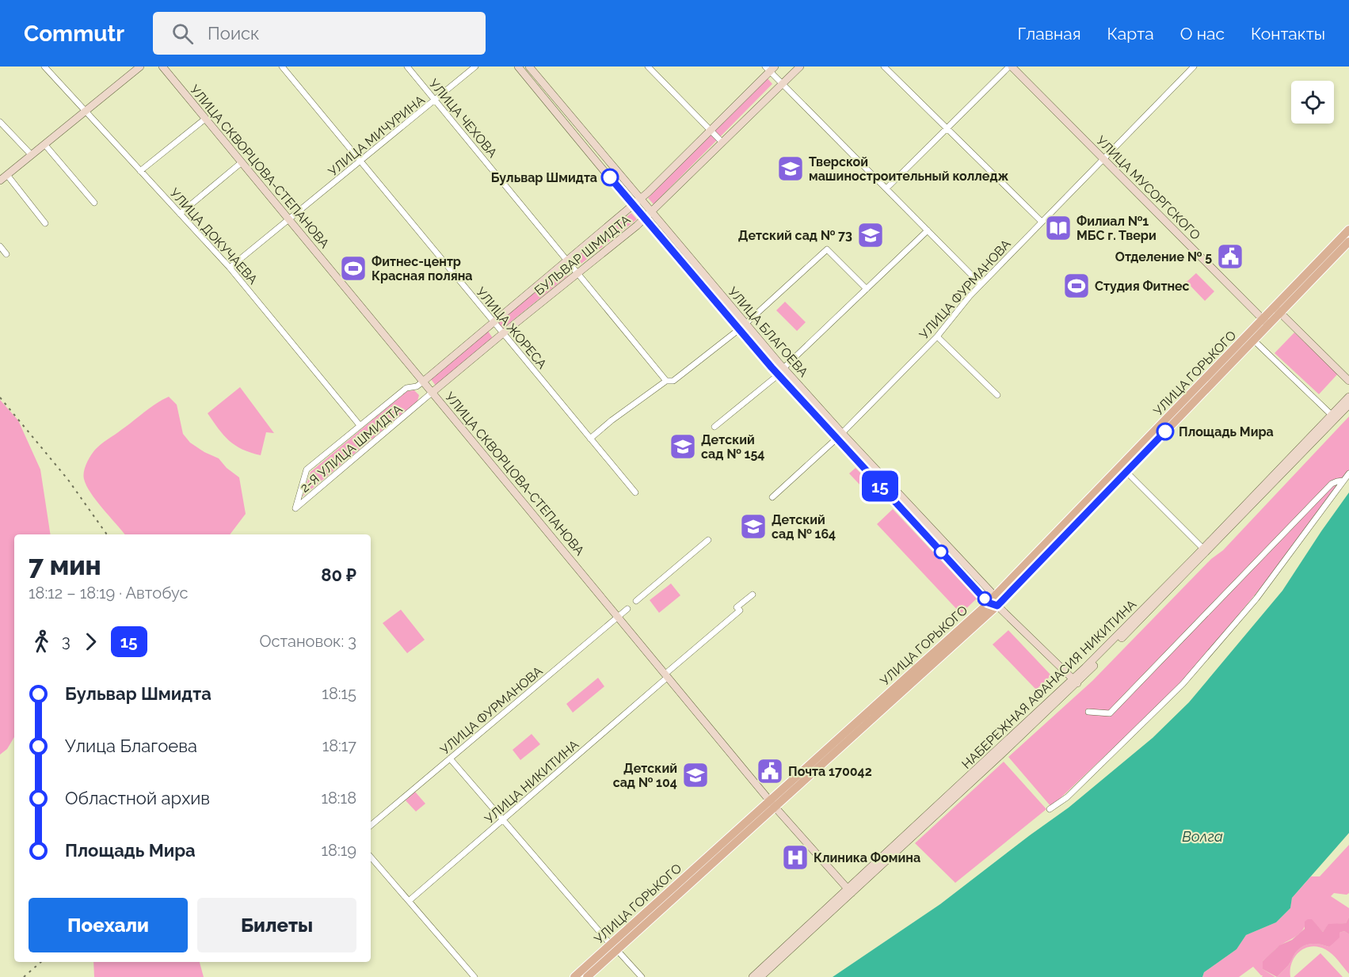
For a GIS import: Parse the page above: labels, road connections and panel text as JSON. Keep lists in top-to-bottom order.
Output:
{
  "streets": {
    "main road": [
      "УЛИЦА СКВОРЦОВА-СТЕПАНОВА",
      "УЛИЦА МУСОРГСКОГО",
      "БУЛЬВАР ШМИДТА",
      "УЛИЦА БЛАГОЕВА",
      "УЛИЦА ГОРЬКОГО",
      "НАБЕРЕЖНАЯ АФАНАСИЯ НИКИТИНА"
    ],
    "street": [
      "УЛИЦА ЧЕХОВА",
      "УЛИЦА МИЧУРИНА",
      "УЛИЦА ДОКУЧАЕВА",
      "УЛИЦА ФУРМАНОВА",
      "УЛИЦА ЖОРЕСА",
      "2-Я УЛИЦА ШМИДТА",
      "УЛИЦА НИКИТИНА"
    ]
  },
  "crossings": [
    ["УЛИЦА ЧЕХОВА", "УЛИЦА МИЧУРИНА"],
    ["УЛИЦА ЧЕХОВА", "БУЛЬВАР ШМИДТА"],
    ["УЛИЦА МИЧУРИНА", "УЛИЦА СКВОРЦОВА-СТЕПАНОВА"],
    ["УЛИЦА МИЧУРИНА", "УЛИЦА ДОКУЧАЕВА"],
    ["УЛИЦА МИЧУРИНА", "УЛИЦА ЖОРЕСА"],
    ["УЛИЦА СКВОРЦОВА-СТЕПАНОВА", "БУЛЬВАР ШМИДТА"],
    ["УЛИЦА СКВОРЦОВА-СТЕПАНОВА", "УЛИЦА ФУРМАНОВА"],
    ["УЛИЦА СКВОРЦОВА-СТЕПАНОВА", "УЛИЦА ГОРЬКОГО"],
    ["УЛИЦА СКВОРЦОВА-СТЕПАНОВА", "2-Я УЛИЦА ШМИДТА"],
    ["УЛИЦА СКВОРЦОВА-СТЕПАНОВА", "НАБЕРЕЖНАЯ АФАНАСИЯ НИКИТИНА"],
    ["УЛИЦА СКВОРЦОВА-СТЕПАНОВА", "УЛИЦА НИКИТИНА"],
    ["УЛИЦА МУСОРГСКОГО", "УЛИЦА ФУРМАНОВА"],
    ["УЛИЦА МУСОРГСКОГО", "УЛИЦА ГОРЬКОГО"],
    ["УЛИЦА ДОКУЧАЕВА", "2-Я УЛИЦА ШМИДТА"],
    ["БУЛЬВАР ШМИДТА", "УЛИЦА ЖОРЕСА"],
    ["БУЛЬВАР ШМИДТА", "УЛИЦА БЛАГОЕВА"],
    ["БУЛЬВАР ШМИДТА", "2-Я УЛИЦА ШМИДТА"],
    ["УЛИЦА ФУРМАНОВА", "УЛИЦА БЛАГОЕВА"],
    ["УЛИЦА БЛАГОЕВА", "УЛИЦА ГОРЬКОГО"],
    ["УЛИЦА БЛАГОЕВА", "НАБЕРЕЖНАЯ АФАНАСИЯ НИКИТИНА"]
  ],
  "water": ["Волга"],
  "places": {
    "school or university": [
      "Тверской машиностроительный колледж",
      "Детский сад № 73",
      "Детский сад № 154",
      "Детский сад № 164",
      "Детский сад № 104"
    ],
    "other": ["Бульвар Шмидта", "Площадь Мира"],
    "library": ["Филиал №1 МБС г. Твери"],
    "public building": ["Отделение № 5", "Почта 170042"],
    "sports": ["Фитнес-центр Красная поляна", "Студия Фитнес"],
    "hospital": ["Клиника Фомина"]
  },
  "lines": ["bus line 15"],
  "page": {
    "header": "Commutr",
    "search": "Поиск",
    "nav": [
      "Главная",
      "Карта",
      "О нас",
      "Контакты"
    ],
    "on_map": "15",
    "heading": ["7 мин", "18:12 – 18:19 · Автобус", "80 ₽"],
    "legs": ["3", "15", "Остановок: 3"],
    "list": [
      {
        "name": "Бульвар Шмидта",
        "value": "18:15"
      },
      {
        "name": "Улица Благоева",
        "value": "18:17"
      },
      {
        "name": "Областной архив",
        "value": "18:18"
      },
      {
        "name": "Площадь Мира",
        "value": "18:19"
      }
    ],
    "buttons": ["Поехали", "Билеты"]
  }
}
